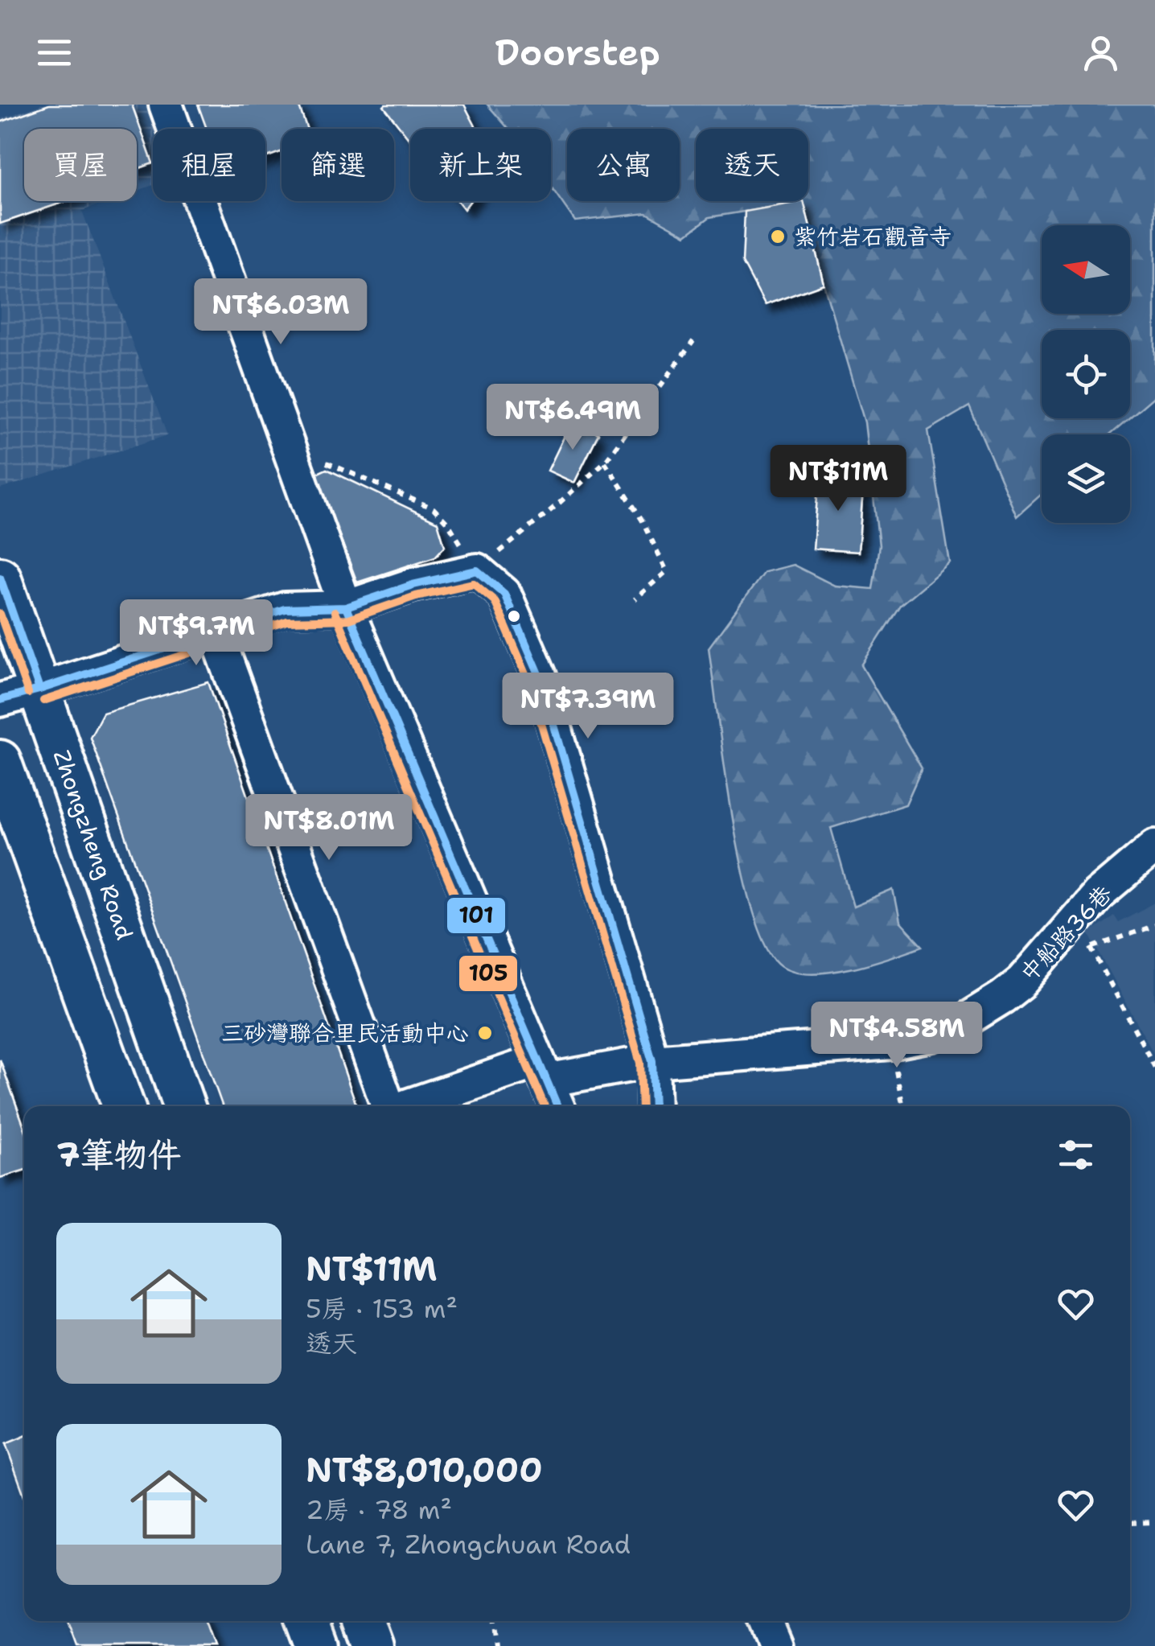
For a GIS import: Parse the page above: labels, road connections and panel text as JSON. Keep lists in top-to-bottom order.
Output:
{
  "streets": {
    "main road": ["Zhongzheng Road"],
    "street": ["中船路36巷"]
  },
  "places": ["紫竹岩石觀音寺", "三砂灣聯合里民活動中心"],
  "lines": ["transit line 101", "transit line 105"],
  "north": "left",
  "page": {
    "header": "Doorstep",
    "chip": [
      "買屋",
      "租屋",
      "篩選",
      "新上架",
      "公寓",
      "透天"
    ],
    "price": [
      "NT$6.03M",
      "NT$6.49M",
      "NT$11M",
      "NT$9.7M",
      "NT$7.39M",
      "NT$8.01M",
      "NT$4.58M"
    ],
    "heading": "7筆物件",
    "list": [
      {
        "name": "NT$11M",
        "note": "5房 · 153 m² · 透天"
      },
      {
        "name": "NT$8,010,000",
        "note": "2房 · 78 m² · Lane 7, Zhongchuan Road"
      }
    ]
  }
}
